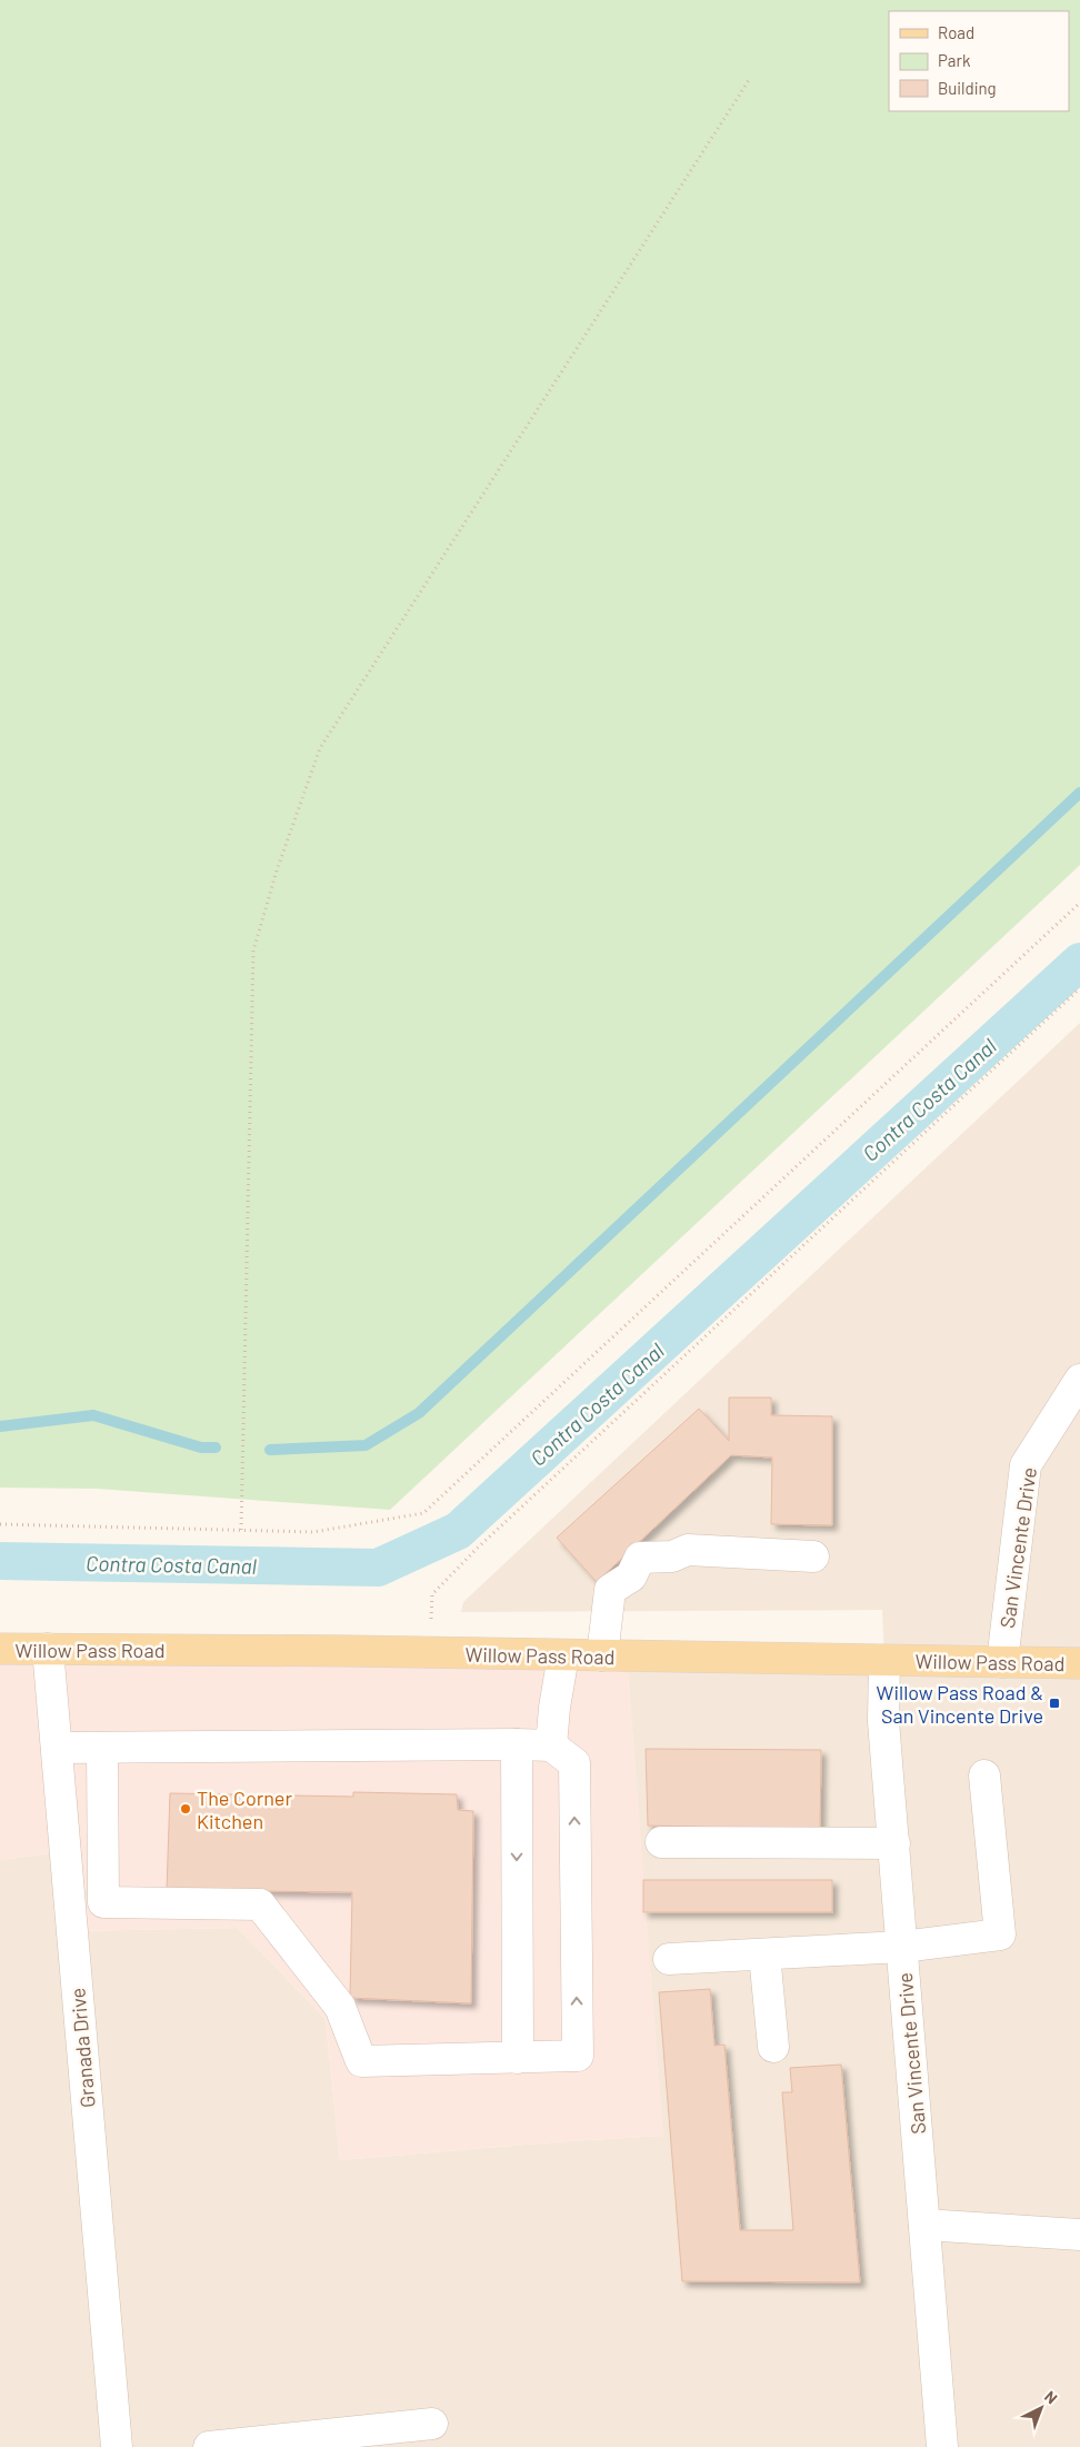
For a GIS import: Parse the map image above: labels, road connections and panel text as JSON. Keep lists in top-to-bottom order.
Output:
{
  "streets": {
    "main road": ["Willow Pass Road"],
    "street": ["San Vincente Drive", "Granada Drive"]
  },
  "crossings": [
    ["San Vincente Drive", "Willow Pass Road"],
    ["Willow Pass Road", "Granada Drive"]
  ],
  "water": ["Contra Costa Canal"],
  "places": {
    "transit": ["Willow Pass Road & San Vincente Drive"],
    "other": ["The Corner Kitchen"]
  },
  "legend": ["Road", "Park", "Building"],
  "north": "top right"
}
